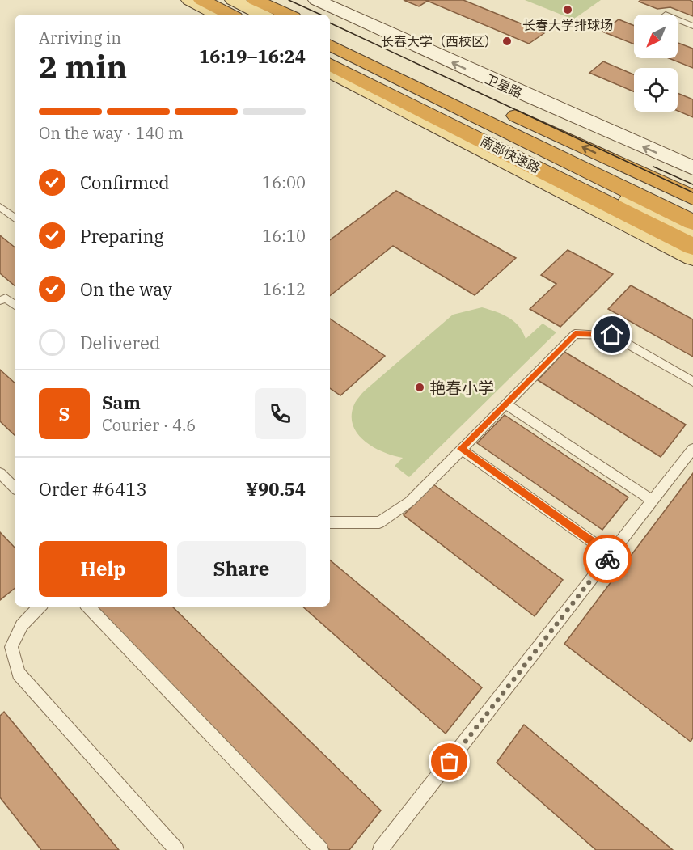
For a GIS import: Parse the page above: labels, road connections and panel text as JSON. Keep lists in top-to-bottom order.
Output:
{
  "streets": {
    "highway": ["南部快速路"],
    "main road": ["卫星路"]
  },
  "places": ["长春大学排球场", "长春大学（西校区）", "艳春小学"],
  "north": "bottom left",
  "page": {
    "heading": ["2 min", "Arriving in", "16:19–16:24"],
    "panel": [
      "Sam",
      "Courier · 4.6",
      "Order #6413",
      "¥90.54"
    ],
    "bar": "On the way · 140 m",
    "list": [
      ["Confirmed", "16:00"],
      ["Preparing", "16:10"],
      ["On the way", "16:12"],
      "Delivered"
    ],
    "round": "S",
    "buttons": ["Help", "Share"]
  }
}
